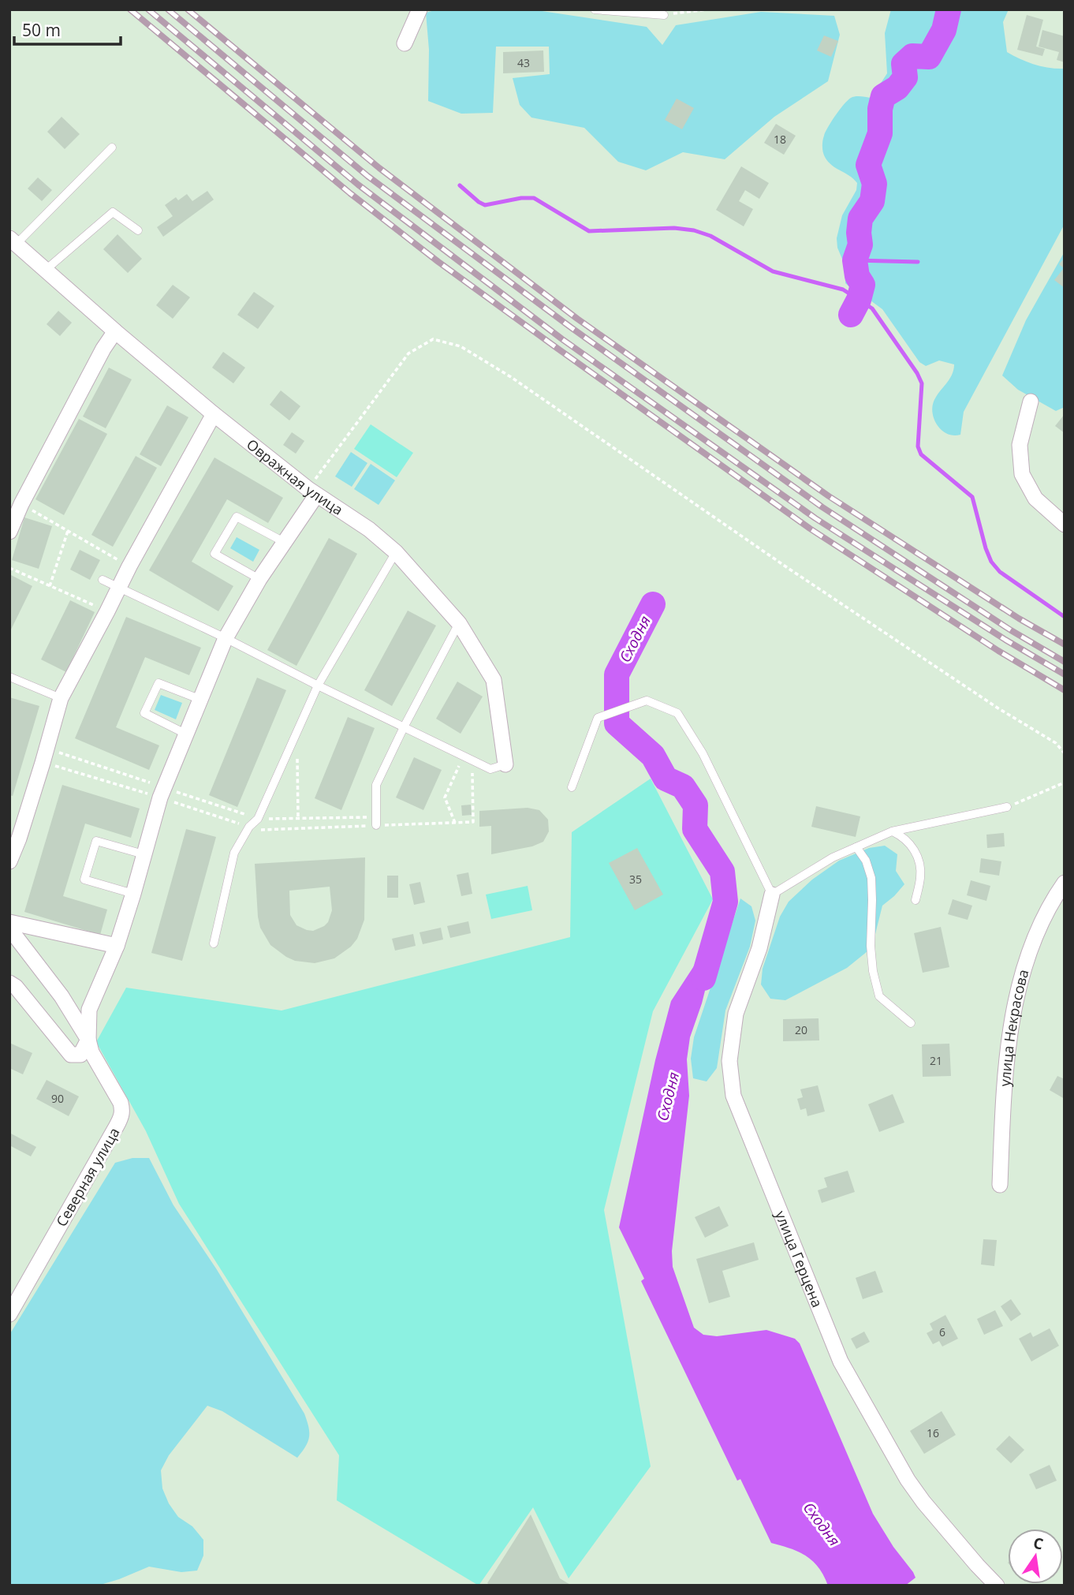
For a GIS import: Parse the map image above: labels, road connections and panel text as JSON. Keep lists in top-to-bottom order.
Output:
{
  "streets": {
    "street": [
      "Овражная улица",
      "улица Некрасова",
      "Северная улица",
      "улица Герцена"
    ]
  },
  "water": ["Сходня"],
  "house_numbers": [
    "43",
    "18",
    "35",
    "20",
    "21",
    "90",
    "6",
    "16"
  ],
  "scale_bar": "50 m",
  "north": "top"
}
